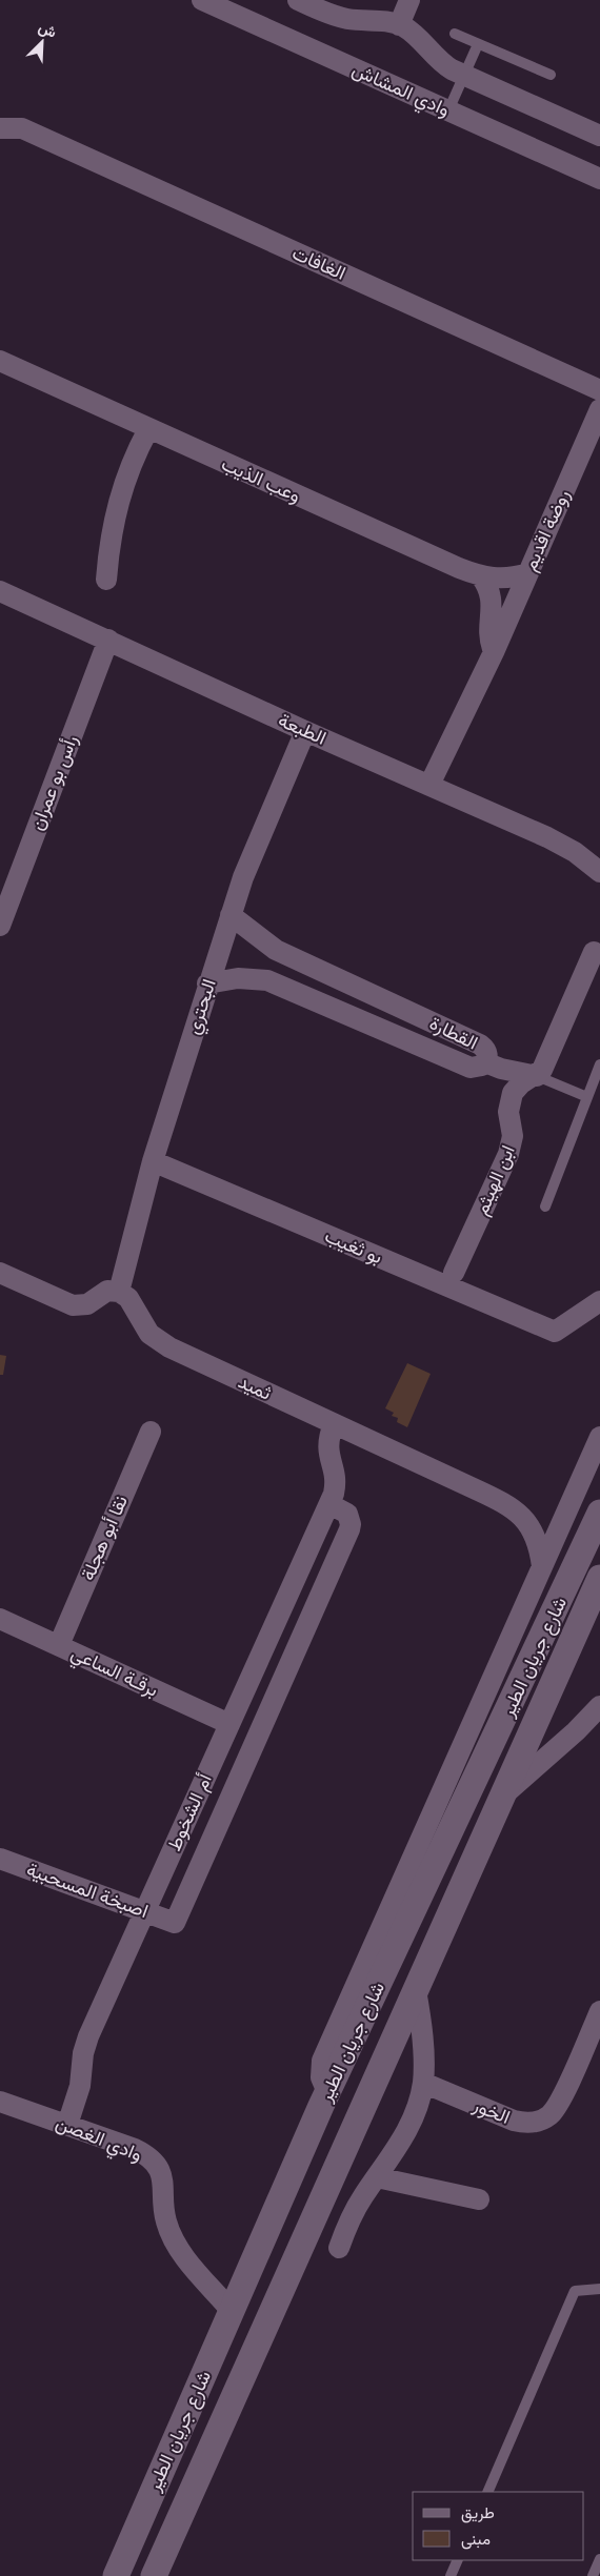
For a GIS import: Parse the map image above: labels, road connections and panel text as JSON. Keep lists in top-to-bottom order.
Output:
{
  "streets": {
    "street": [
      "وادي المشاش",
      "الغافات",
      "وعب الذيب",
      "روضة اقديم",
      "الطبعة",
      "رأس بو عمران",
      "البحتري",
      "القطارة",
      "ابن الهيثم",
      "بو ثغيب",
      "ثميد",
      "نقا أبو هجلة",
      "شارع جريان الطير",
      "برقـة الساعي",
      "أم الشخوط",
      "اصبخة المسحبية",
      "الخور",
      "وادي الغصن"
    ]
  },
  "crossings": [
    ["وعب الذيب", "روضة اقديم"],
    ["روضة اقديم", "الطبعة"],
    ["الطبعة", "رأس بو عمران"],
    ["الطبعة", "البحتري"],
    ["البحتري", "القطارة"],
    ["البحتري", "بو ثغيب"],
    ["البحتري", "ثميد"],
    ["ثميد", "أم الشخوط"],
    ["نقا أبو هجلة", "برقـة الساعي"],
    ["شارع جريان الطير", "وادي الغصن"],
    ["برقـة الساعي", "أم الشخوط"],
    ["أم الشخوط", "اصبخة المسحبية"],
    ["أم الشخوط", "وادي الغصن"]
  ],
  "legend": ["طريق", "مبنى"],
  "north": "top right"
}
